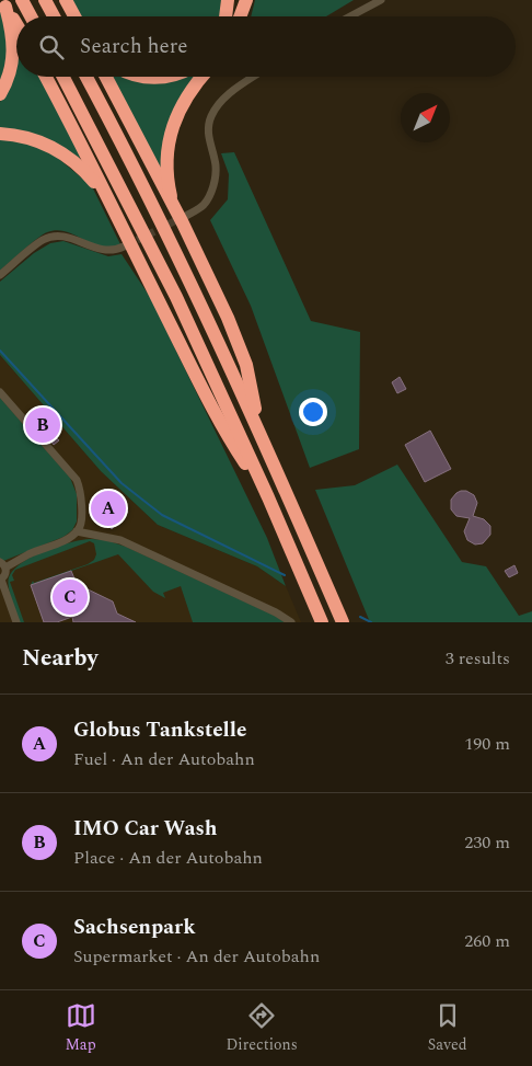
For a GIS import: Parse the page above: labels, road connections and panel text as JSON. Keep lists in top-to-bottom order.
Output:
{
  "north": "top right",
  "page": {
    "search": "Search here",
    "pins": ["B", "A", "C"],
    "heading": ["Nearby", "3 results"],
    "list": [
      {
        "mark": "A",
        "name": "Globus Tankstelle",
        "note": "Fuel · An der Autobahn",
        "value": "190 m"
      },
      {
        "mark": "B",
        "name": "IMO Car Wash",
        "note": "Place · An der Autobahn",
        "value": "230 m"
      },
      {
        "mark": "C",
        "name": "Sachsenpark",
        "note": "Supermarket · An der Autobahn",
        "value": "260 m"
      }
    ],
    "nav": ["Map", "Directions", "Saved"]
  }
}
